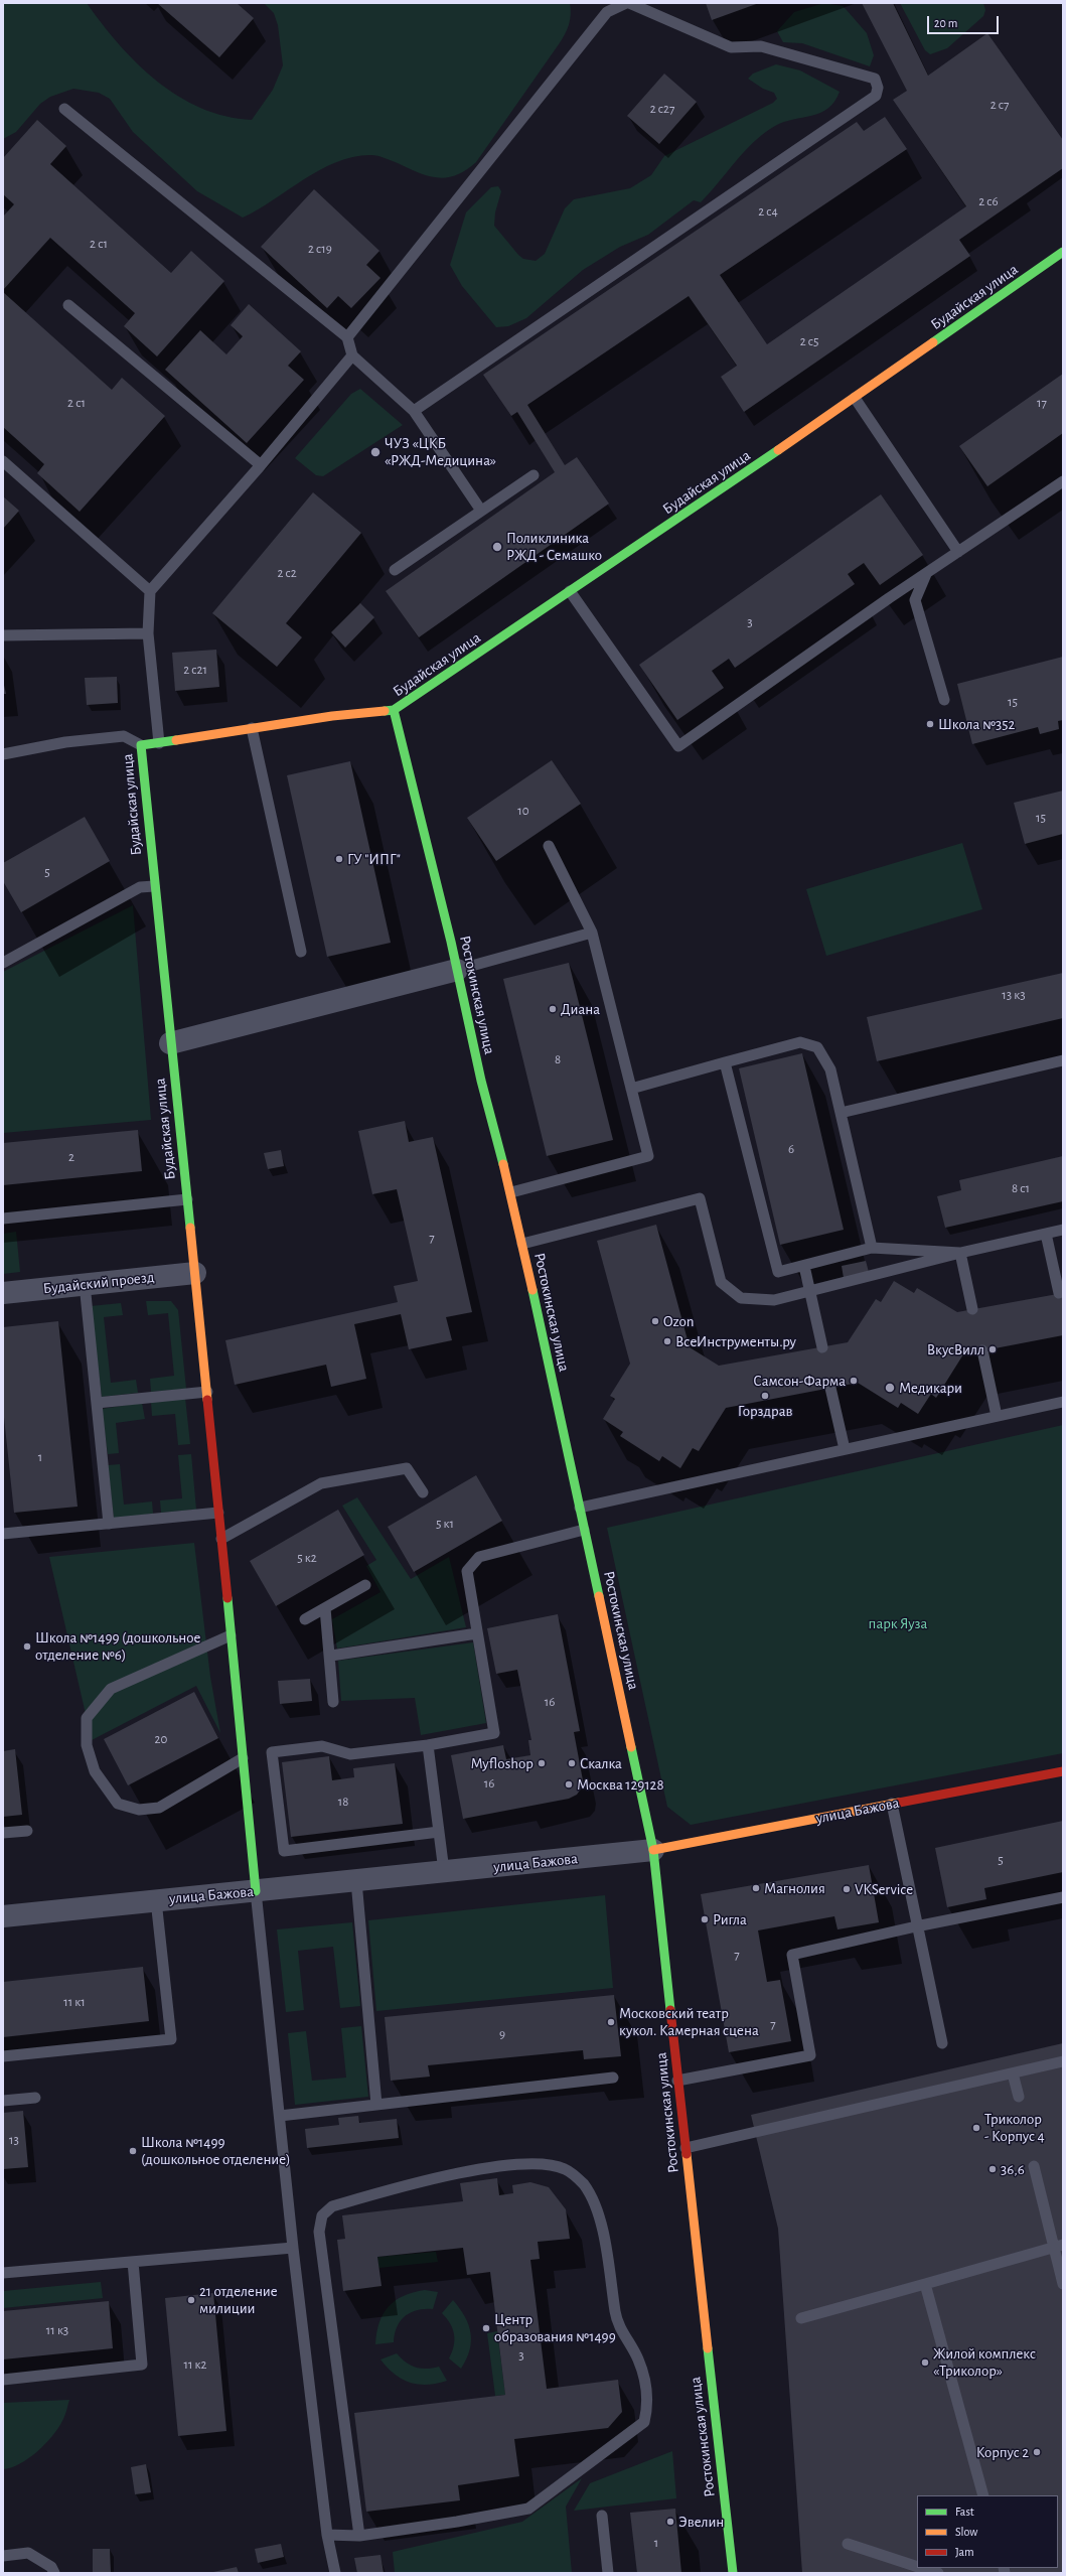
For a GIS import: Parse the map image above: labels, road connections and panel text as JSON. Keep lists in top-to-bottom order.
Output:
{
  "streets": {
    "street": [
      "Будайская улица",
      "Ростокинская улица",
      "Будайский проезд",
      "улица Бажова"
    ]
  },
  "crossings": [
    ["Будайская улица", "Ростокинская улица"],
    ["Будайская улица", "Будайский проезд"],
    ["Будайская улица", "улица Бажова"],
    ["Ростокинская улица", "улица Бажова"]
  ],
  "parks": ["парк Яуза"],
  "places": [
    "ЧУЗ «ЦКБ «РЖД-Медицина»",
    "Поликлиника РЖД - Семашко",
    "Школа №352",
    "ГУ \"ИПГ\"",
    "Диана",
    "Ozon",
    "ВсеИнструменты.ру",
    "ВкусВилл",
    "Самсон-Фарма",
    "Медикари",
    "Горздрав",
    "Школа №1499 (дошкольное отделение №6)",
    "Myfloshop",
    "Скалка",
    "Москва 129128",
    "Магнолия",
    "VKService",
    "Ригла",
    "Московский театр кукол. Камерная сцена",
    "Триколор - Корпус 4",
    "Школа №1499 (дошкольное отделение)",
    "36,6",
    "21 отделение милиции",
    "Центр образования №1499",
    "Жилой комплекс «Триколор»",
    "Корпус 2",
    "Эвелин"
  ],
  "house_numbers": [
    "2 с7",
    "2 с27",
    "2 с6",
    "2 с4",
    "2 с1",
    "2 с19",
    "2 с5",
    "2 с1",
    "17",
    "2 с2",
    "3",
    "2 с21",
    "15",
    "10",
    "15",
    "5",
    "13 к3",
    "8",
    "6",
    "2",
    "8 с1",
    "7",
    "1",
    "5 к1",
    "5 к2",
    "16",
    "20",
    "16",
    "18",
    "5",
    "7",
    "11 к1",
    "7",
    "9",
    "13",
    "11 к3",
    "3",
    "11 к2",
    "1"
  ],
  "legend": ["Fast", "Slow", "Jam"],
  "scale_bar": "20 m"
}
